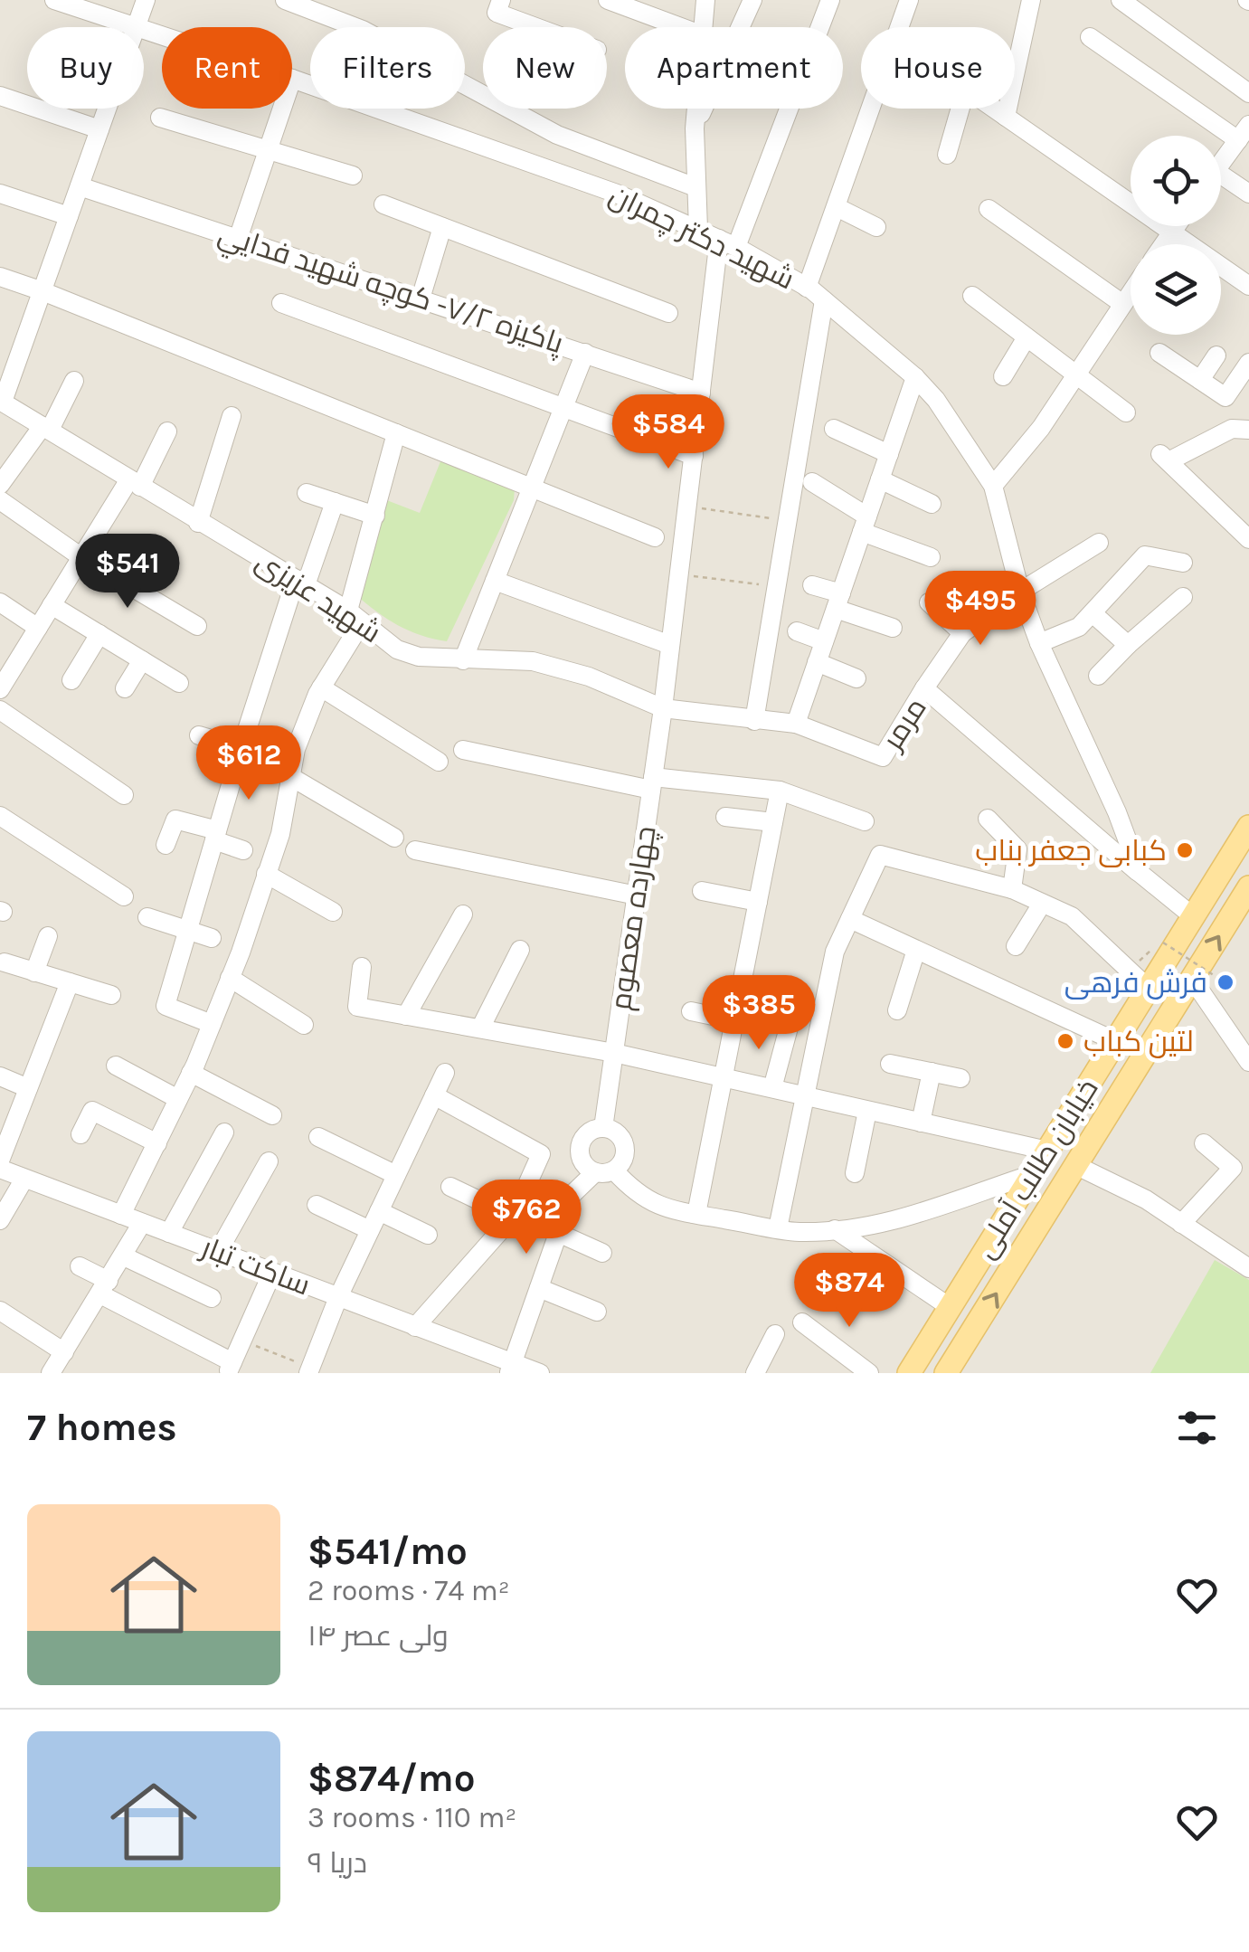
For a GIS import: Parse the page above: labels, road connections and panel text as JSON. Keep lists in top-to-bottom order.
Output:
{
  "streets": {
    "main road": ["خیابان طالب آملی"],
    "street": [
      "شهید دکتر چمران",
      "پاکیزه ۷/۲- كوچه شهيد فدايي",
      "شهید عزیزی",
      "مرمر",
      "چهارده معصوم",
      "ساکت تبار"
    ]
  },
  "crossings": [
    ["شهید دکتر چمران", "مرمر"],
    ["شهید دکتر چمران", "چهارده معصوم"],
    ["پاکیزه ۷/۲- كوچه شهيد فدايي", "چهارده معصوم"],
    ["شهید عزیزی", "مرمر"],
    ["شهید عزیزی", "چهارده معصوم"],
    ["مرمر", "چهارده معصوم"]
  ],
  "places": ["کبابی جعفر بناب", "فرش فرهی", "لتین کباب"],
  "page": {
    "chip": [
      "Buy",
      "Rent",
      "Filters",
      "New",
      "Apartment",
      "House"
    ],
    "price": [
      "$584",
      "$541",
      "$495",
      "$612",
      "$385",
      "$762",
      "$874"
    ],
    "heading": "7 homes",
    "list": [
      {
        "name": "$541/mo",
        "note": "2 rooms · 74 m² · ولی عصر ۱۴"
      },
      {
        "name": "$874/mo",
        "note": "3 rooms · 110 m² · دریا ۹"
      }
    ]
  }
}
